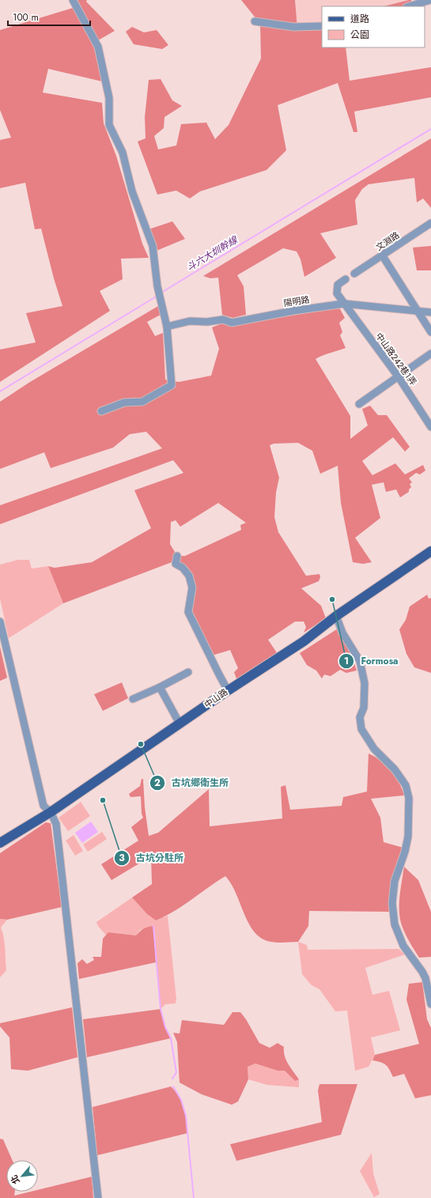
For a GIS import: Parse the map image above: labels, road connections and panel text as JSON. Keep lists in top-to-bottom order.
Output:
{
  "streets": {
    "main road": ["中山路"],
    "street": ["文淵路", "陽明路", "中山路242巷1弄"]
  },
  "crossings": [
    ["陽明路", "中山路242巷1弄"]
  ],
  "water": ["斗六大圳幹線"],
  "places": ["Formosa", "古坑鄉衛生所", "古坑分駐所"],
  "legend": ["道路", "公園"],
  "scale_bar": "100 m",
  "north": "bottom left"
}
